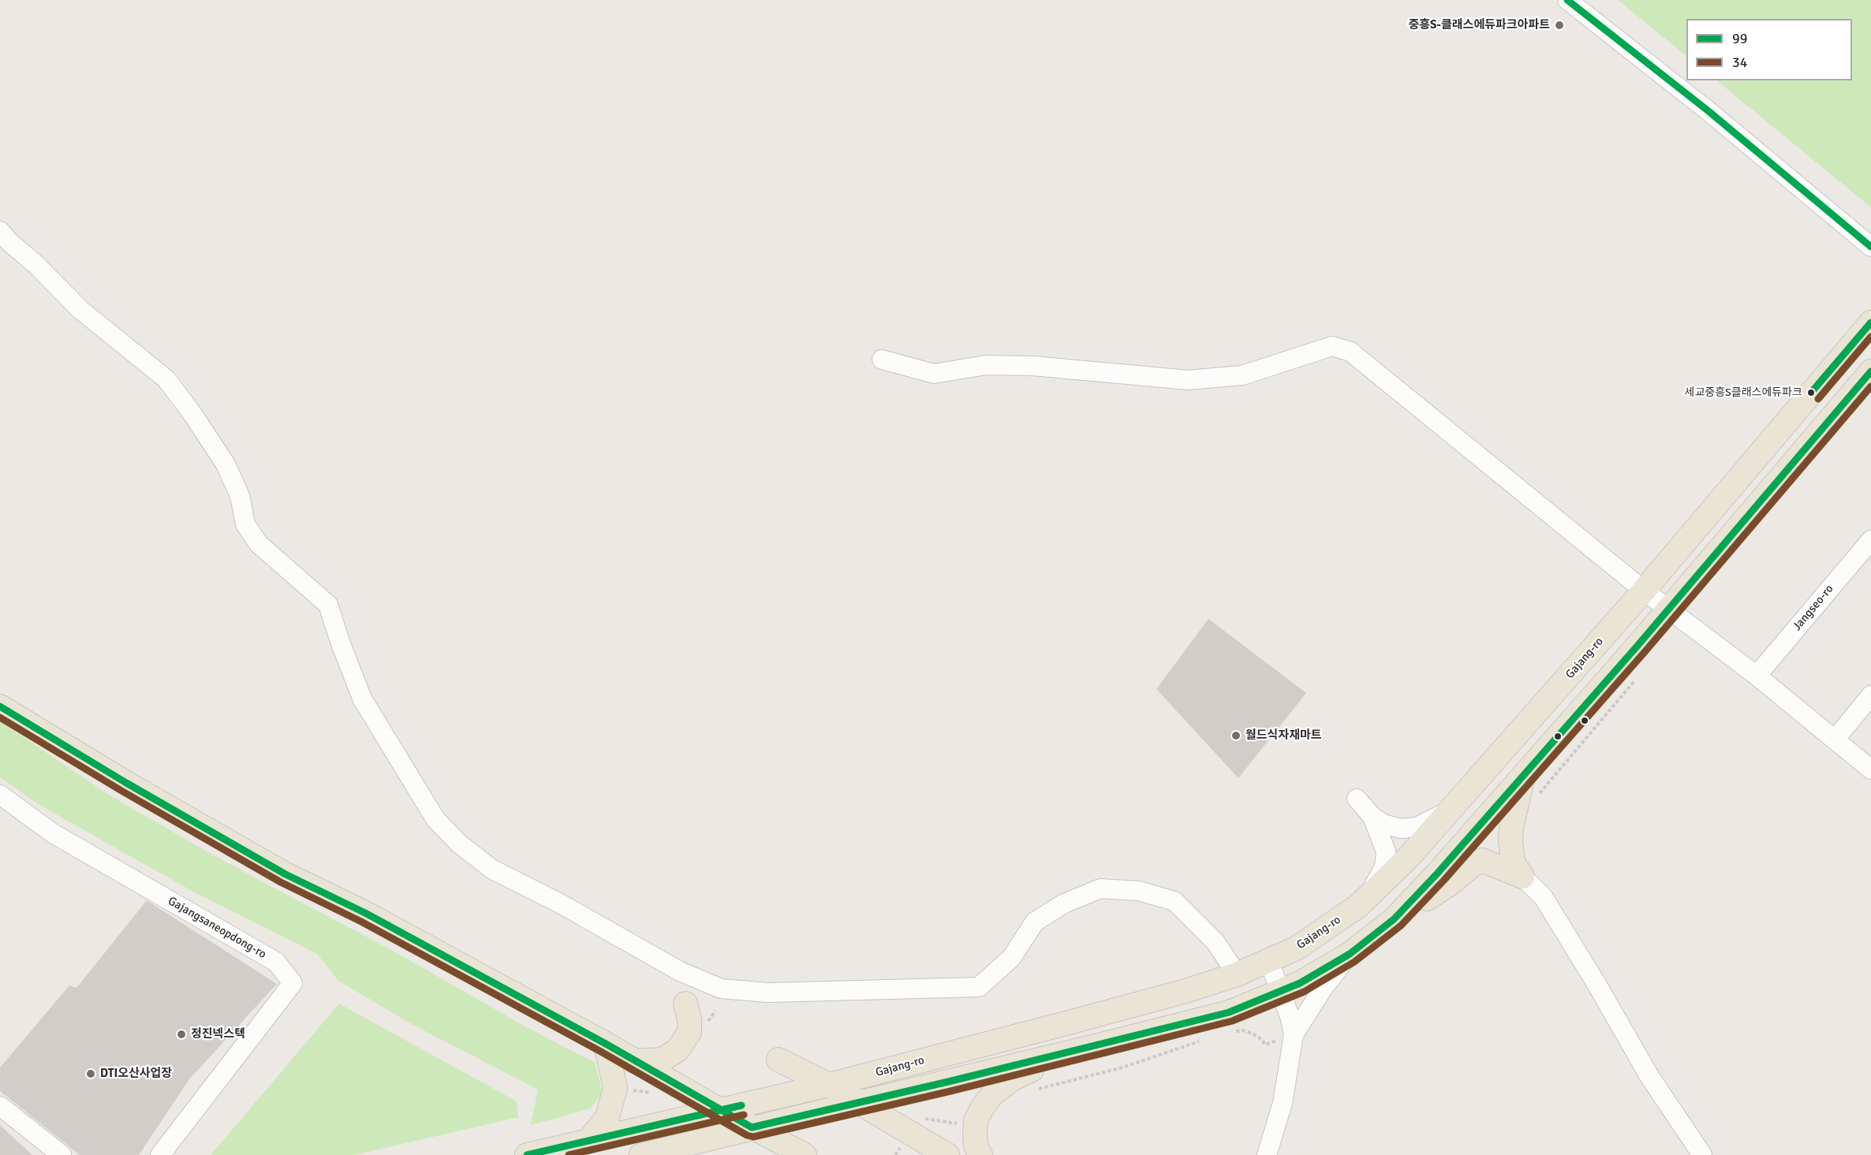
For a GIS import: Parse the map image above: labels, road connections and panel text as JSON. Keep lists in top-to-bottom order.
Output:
{
  "streets": {
    "main road": ["Gajang-ro"],
    "street": ["Jangseo-ro", "Gajangsaneopdong-ro"]
  },
  "places": [
    "중흥S-클래스에듀파크아파트",
    "세교중흥S클래스에듀파크",
    "월드식자재마트",
    "정진넥스텍",
    "DTI오산사업장"
  ],
  "lines": ["transit line 99", "transit line 34"],
  "legend": ["99", "34"]
}
